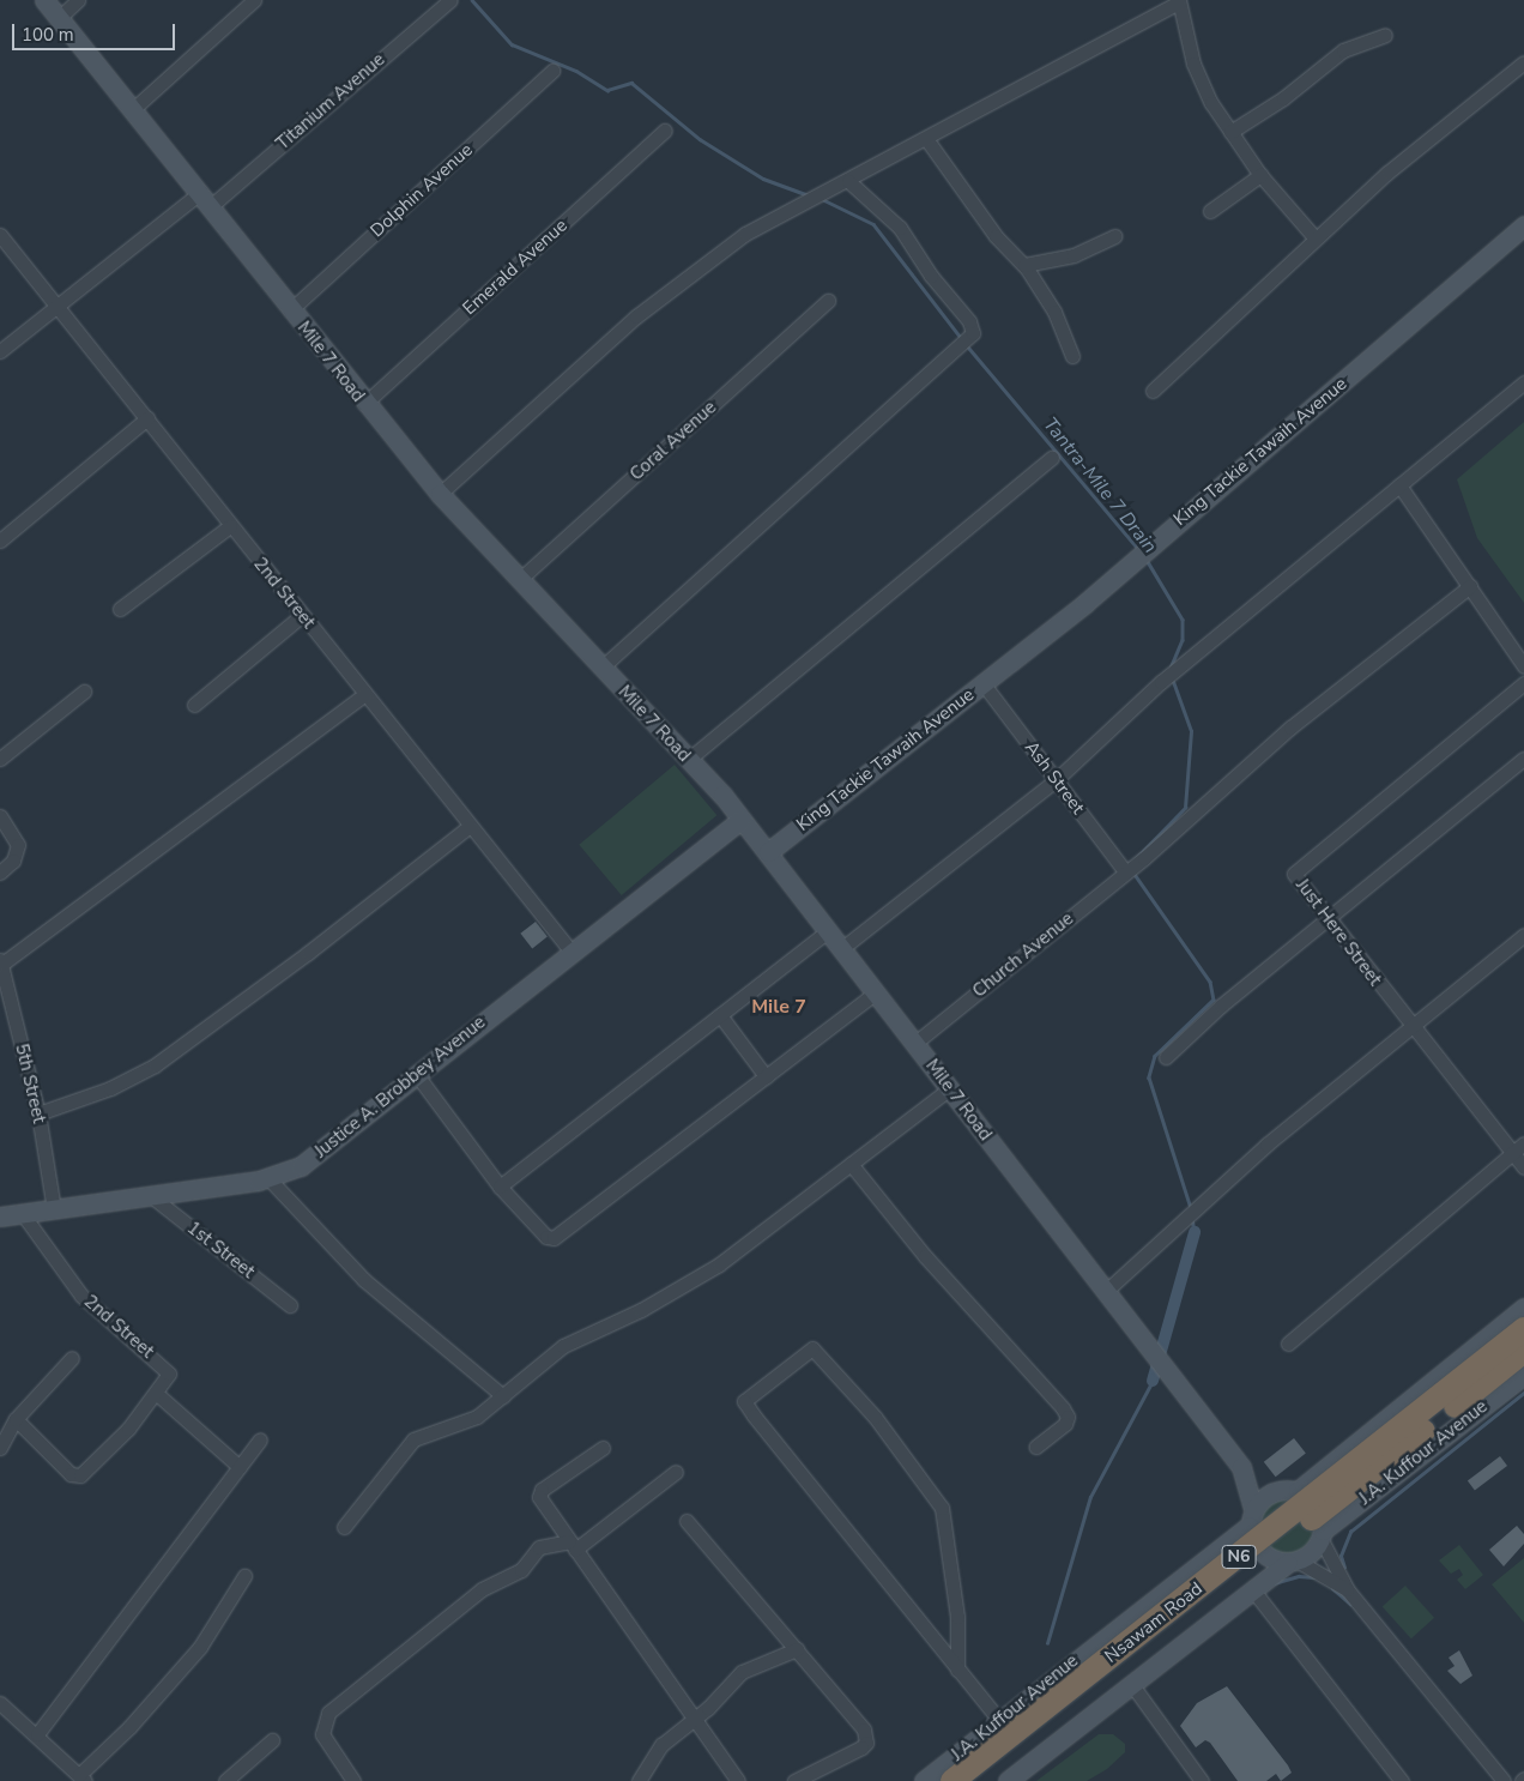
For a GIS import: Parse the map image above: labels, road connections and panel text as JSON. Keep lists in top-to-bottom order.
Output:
{
  "streets": {
    "highway": ["N6", "Nsawam Road"],
    "street": [
      "Titanium Avenue",
      "Dolphin Avenue",
      "Emerald Avenue",
      "Mile 7 Road",
      "Coral Avenue",
      "King Tackie Tawaih Avenue",
      "2nd Street",
      "Ash Street",
      "Just Here Street",
      "Church Avenue",
      "5th Street",
      "Justice A. Brobbey Avenue",
      "1st Street",
      "J.A. Kuffour Avenue"
    ]
  },
  "crossings": [
    ["Titanium Avenue", "Mile 7 Road"],
    ["Titanium Avenue", "2nd Street"],
    ["Dolphin Avenue", "Mile 7 Road"],
    ["Emerald Avenue", "Mile 7 Road"],
    ["Mile 7 Road", "Coral Avenue"],
    ["Mile 7 Road", "King Tackie Tawaih Avenue"],
    ["Mile 7 Road", "Church Avenue"],
    ["Mile 7 Road", "Justice A. Brobbey Avenue"],
    ["King Tackie Tawaih Avenue", "Ash Street"],
    ["2nd Street", "Justice A. Brobbey Avenue"],
    ["Ash Street", "Church Avenue"],
    ["5th Street", "Justice A. Brobbey Avenue"],
    ["Justice A. Brobbey Avenue", "1st Street"]
  ],
  "districts": ["Mile 7"],
  "water": ["Tantra-Mile 7 Drain"],
  "scale_bar": "100 m"
}
